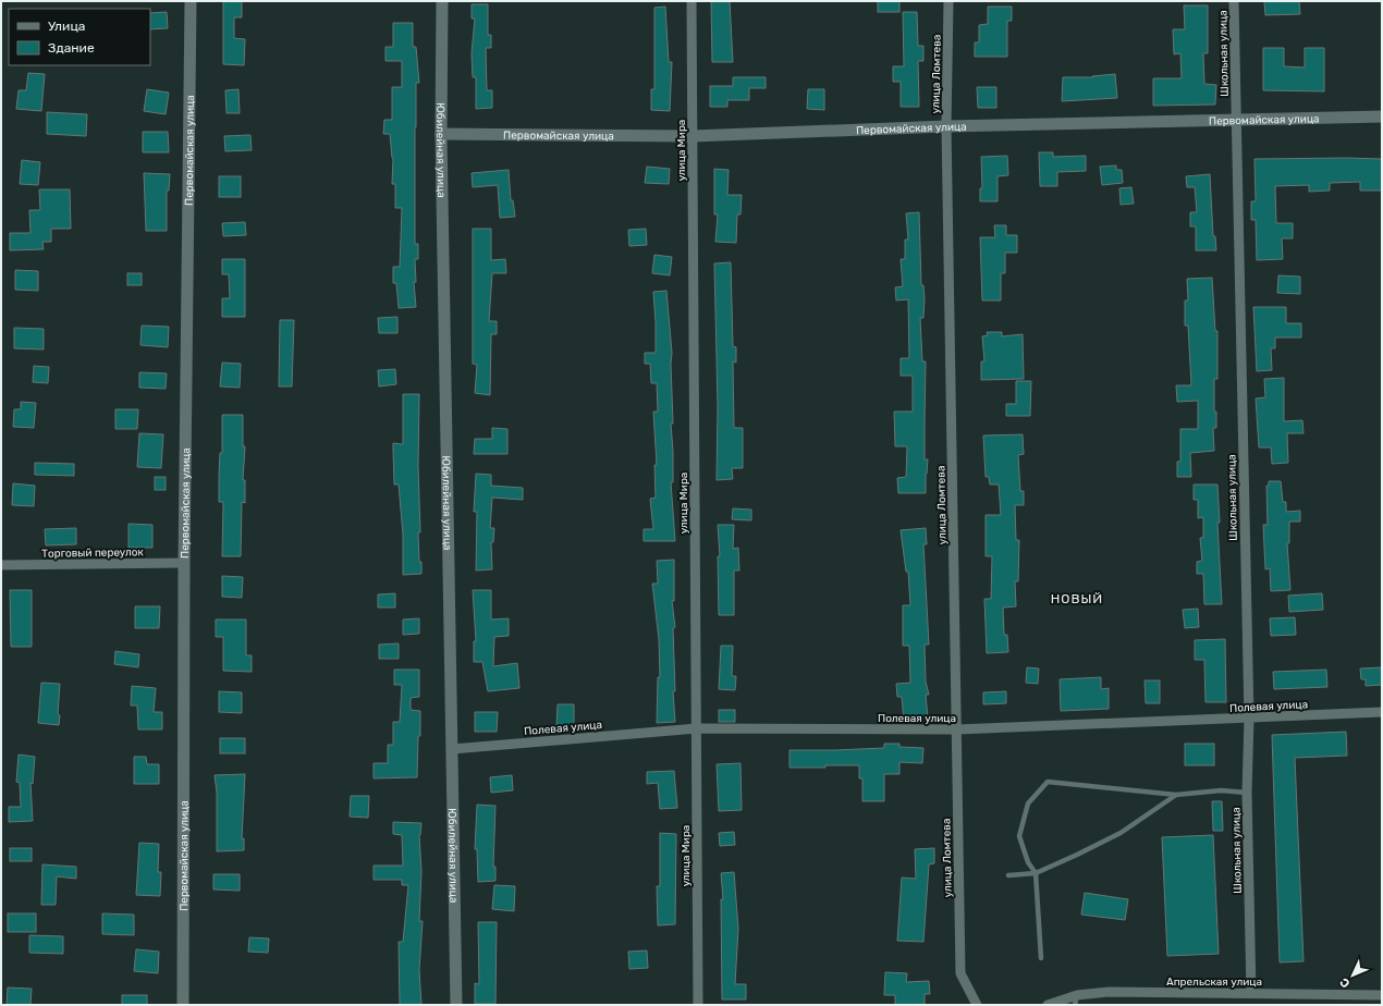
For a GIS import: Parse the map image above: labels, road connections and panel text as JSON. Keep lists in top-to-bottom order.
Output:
{
  "streets": {
    "street": [
      "Школьная улица",
      "улица Ломтева",
      "Первомайская улица",
      "Юбилейная улица",
      "улица Мира",
      "Торговый переулок",
      "Полевая улица",
      "Апрельская улица"
    ]
  },
  "crossings": [
    ["Школьная улица", "Первомайская улица"],
    ["Школьная улица", "Полевая улица"],
    ["Школьная улица", "Апрельская улица"],
    ["улица Ломтева", "Первомайская улица"],
    ["улица Ломтева", "Полевая улица"],
    ["Первомайская улица", "Юбилейная улица"],
    ["Первомайская улица", "улица Мира"],
    ["Первомайская улица", "Торговый переулок"],
    ["Юбилейная улица", "Полевая улица"],
    ["улица Мира", "Полевая улица"]
  ],
  "districts": ["НОВЫЙ"],
  "legend": ["Улица", "Здание"],
  "north": "bottom left"
}
